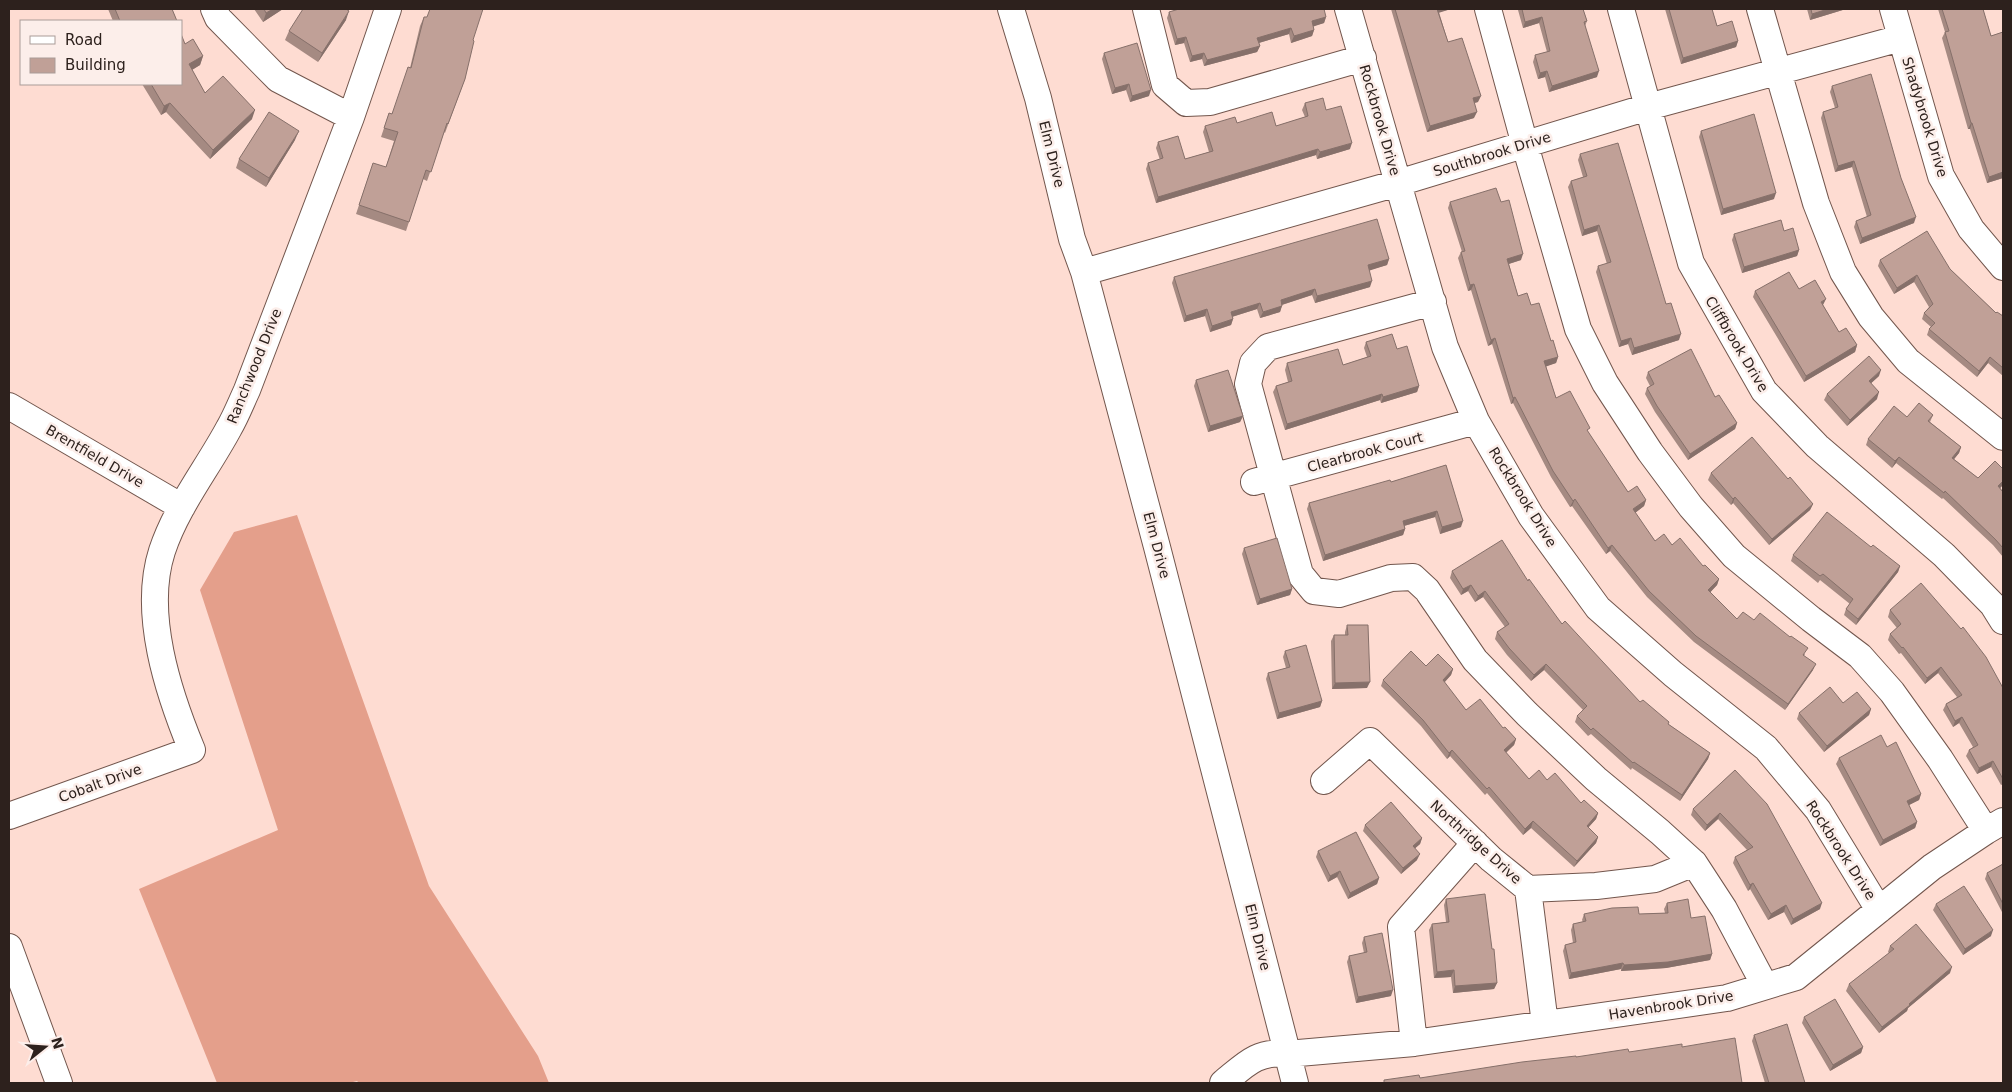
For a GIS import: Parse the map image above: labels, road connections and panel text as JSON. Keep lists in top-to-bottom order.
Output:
{
  "streets": {
    "street": [
      "Shadybrook Drive",
      "Rockbrook Drive",
      "Elm Drive",
      "Southbrook Drive",
      "Cliffbrook Drive",
      "Ranchwood Drive",
      "Clearbrook Court",
      "Brentfield Drive",
      "Cobalt Drive",
      "Northridge Drive",
      "Havenbrook Drive"
    ]
  },
  "crossings": [
    ["Shadybrook Drive", "Southbrook Drive"],
    ["Rockbrook Drive", "Southbrook Drive"],
    ["Rockbrook Drive", "Clearbrook Court"],
    ["Rockbrook Drive", "Havenbrook Drive"],
    ["Elm Drive", "Southbrook Drive"],
    ["Elm Drive", "Havenbrook Drive"],
    ["Southbrook Drive", "Cliffbrook Drive"],
    ["Ranchwood Drive", "Brentfield Drive"],
    ["Ranchwood Drive", "Cobalt Drive"],
    ["Northridge Drive", "Havenbrook Drive"]
  ],
  "legend": ["Road", "Building"],
  "north": "right"
}
